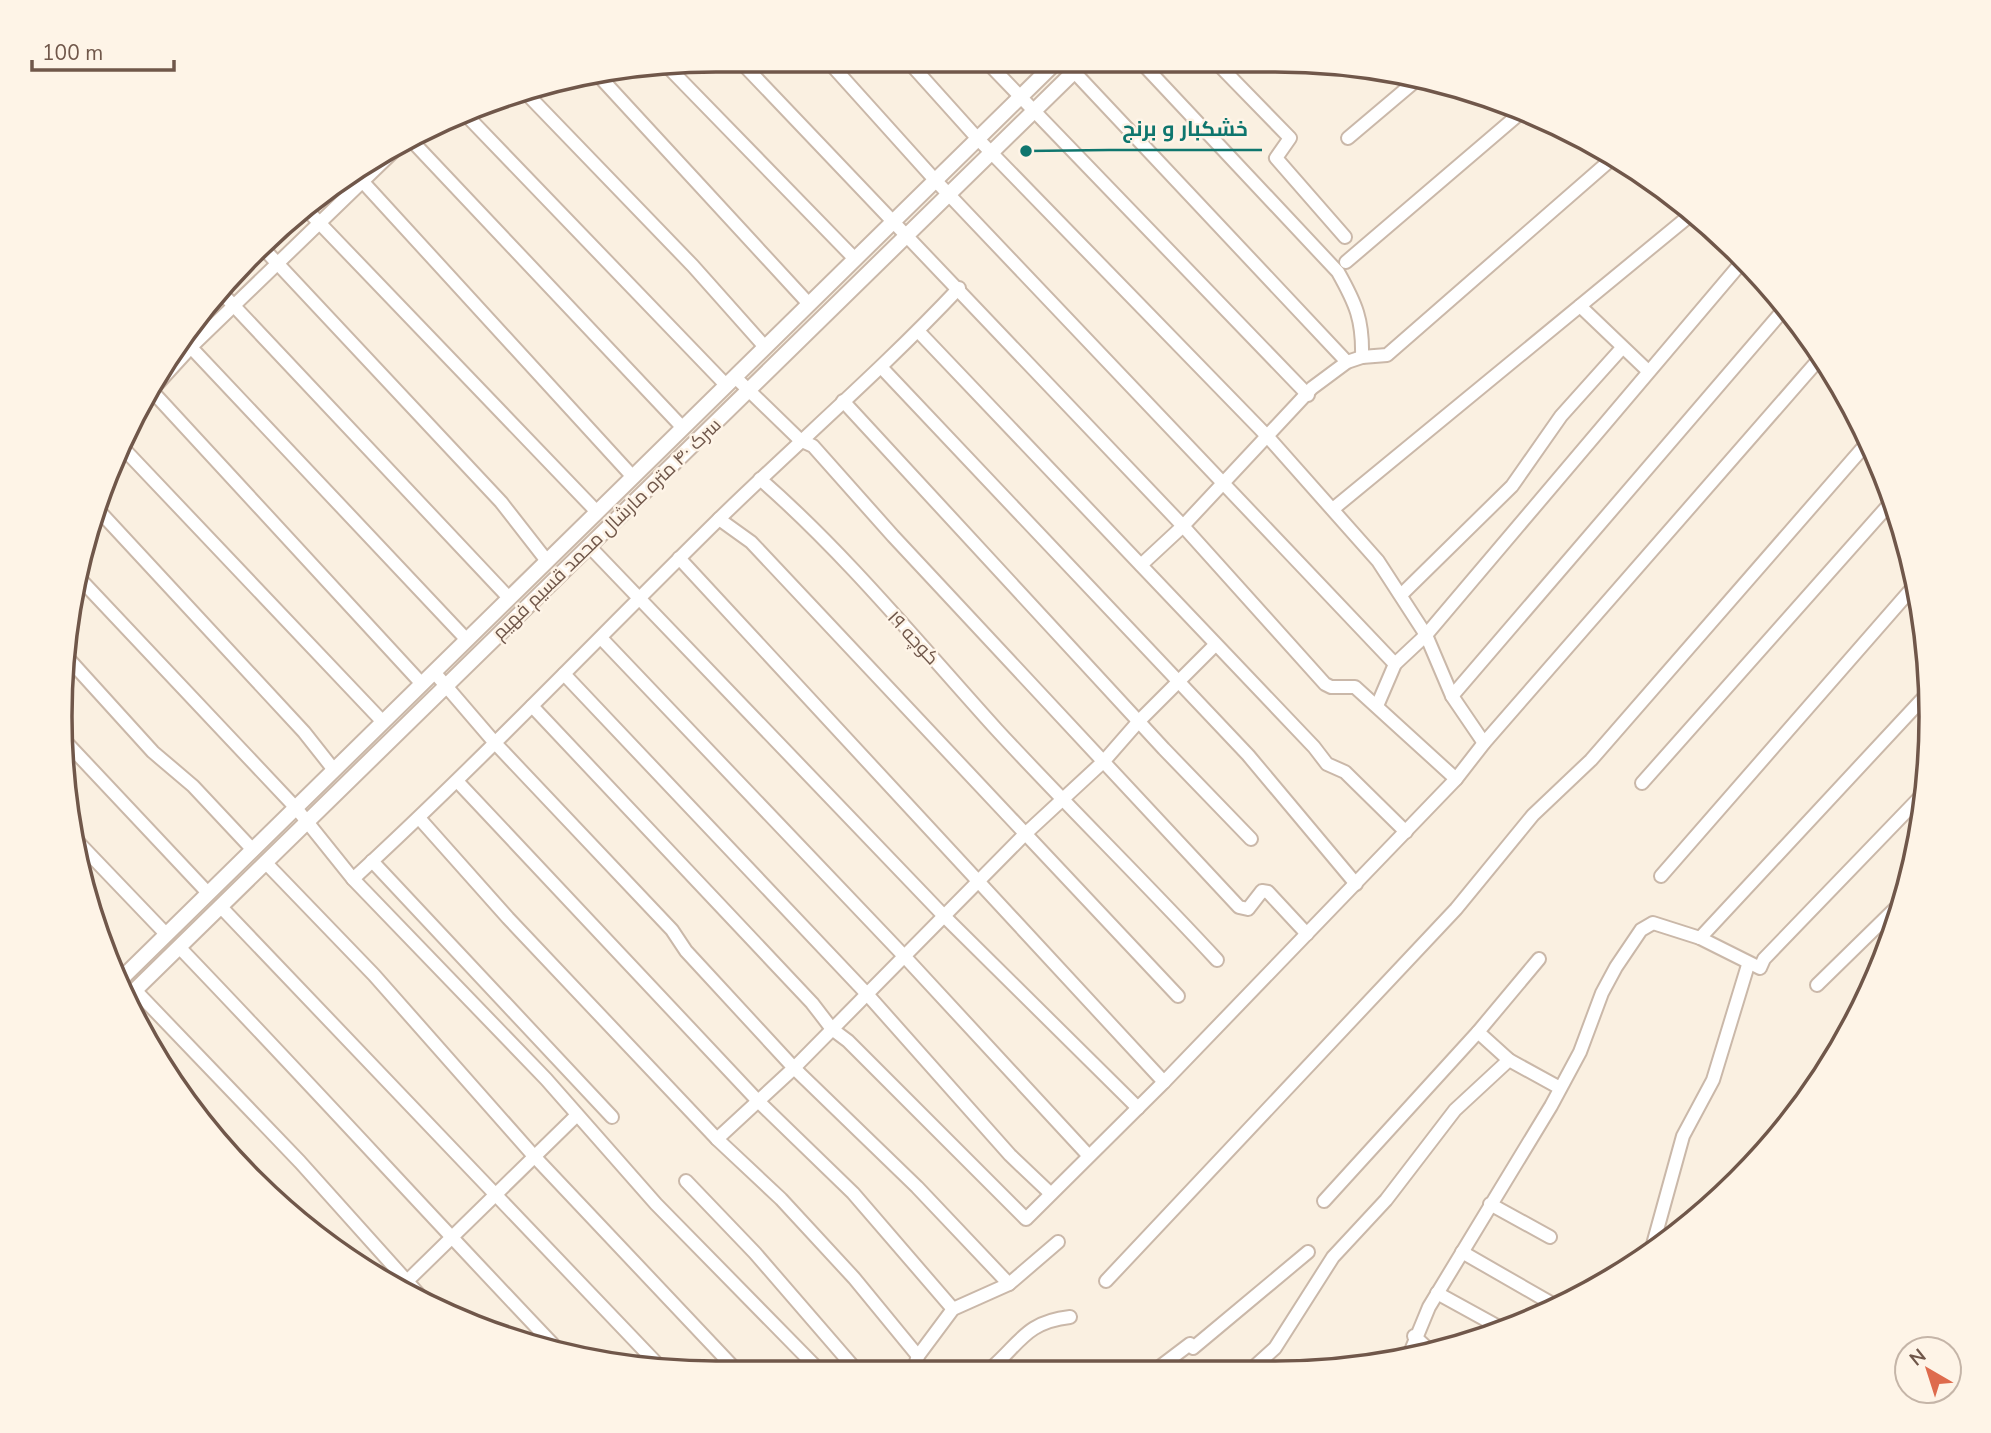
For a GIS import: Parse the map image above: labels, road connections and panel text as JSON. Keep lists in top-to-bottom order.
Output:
{
  "streets": {
    "street": ["سرک ۴۰ متره مارشال محمد قسیم فهیم", "کوچه ۱۹"]
  },
  "places": ["خشکبار و برنج"],
  "scale_bar": "100 m",
  "north": "top left"
}
